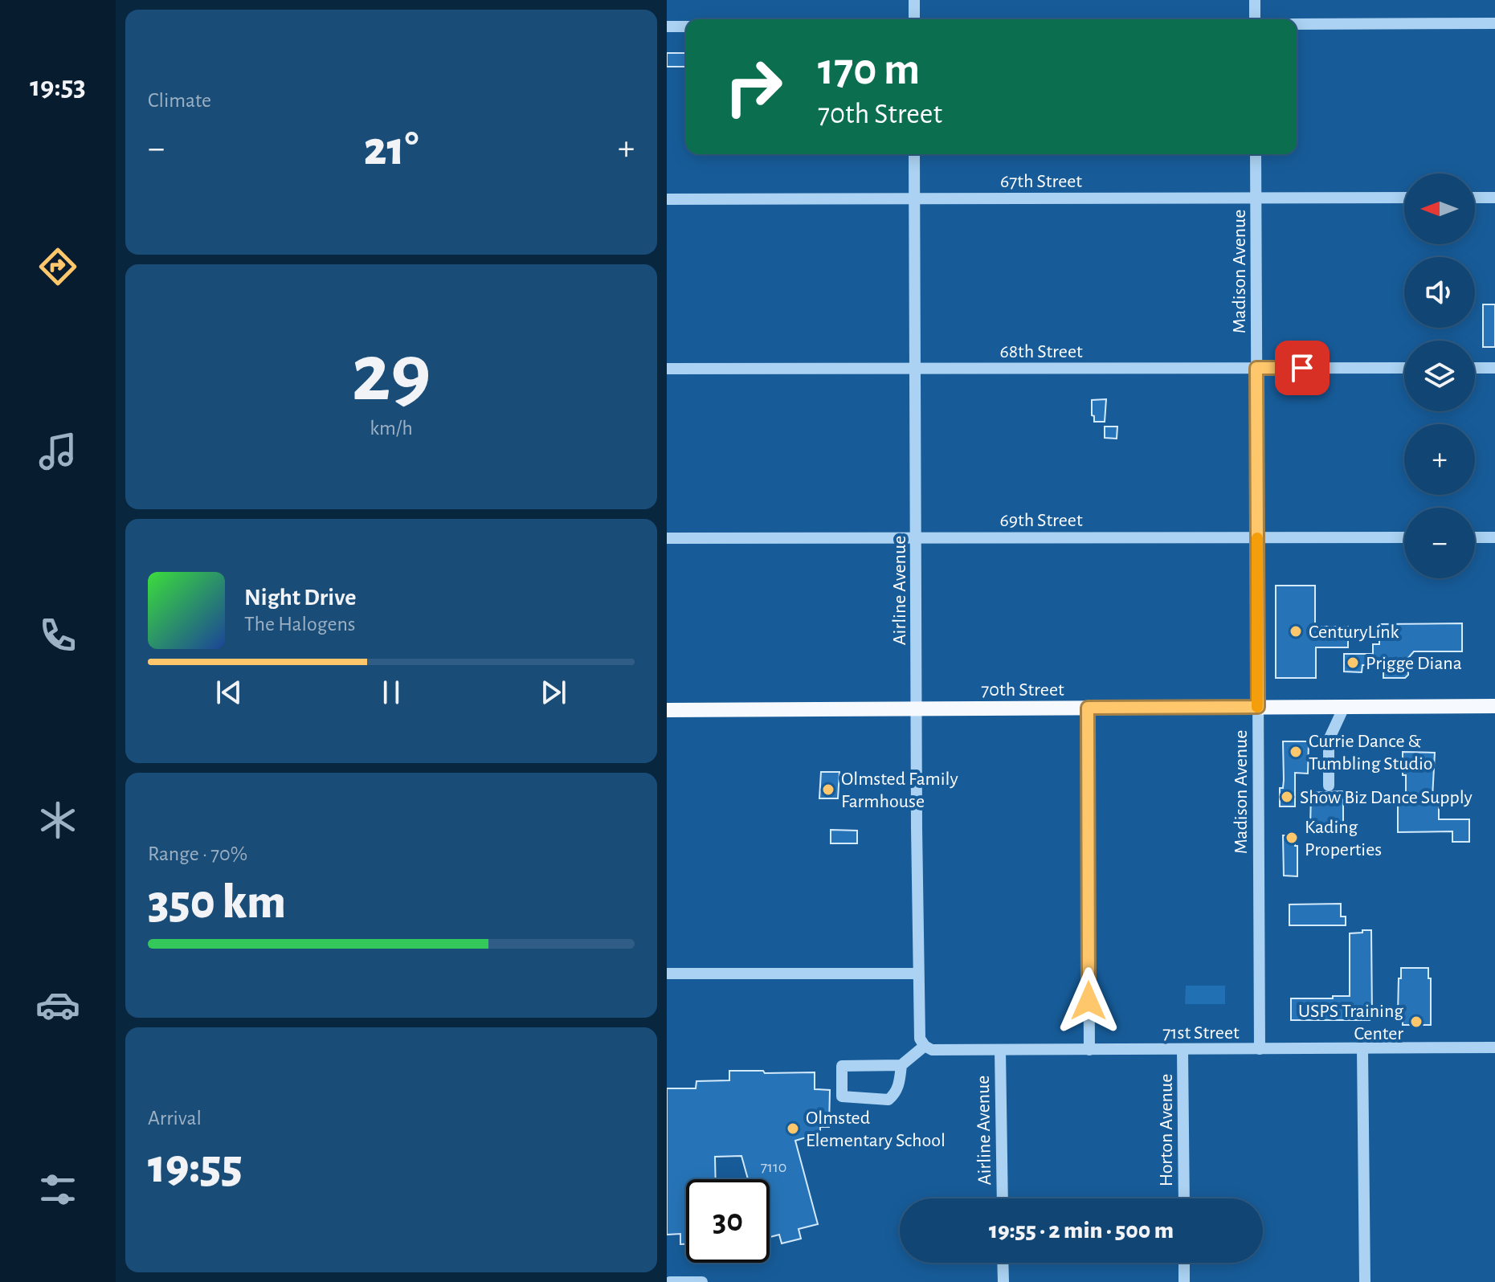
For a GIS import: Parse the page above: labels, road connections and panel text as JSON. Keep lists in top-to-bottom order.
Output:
{
  "streets": {
    "main road": ["70th Street"],
    "street": [
      "67th Street",
      "Madison Avenue",
      "68th Street",
      "69th Street",
      "Airline Avenue",
      "71st Street",
      "Horton Avenue"
    ]
  },
  "crossings": [
    ["67th Street", "Madison Avenue"],
    ["67th Street", "Airline Avenue"],
    ["Madison Avenue", "68th Street"],
    ["Madison Avenue", "69th Street"],
    ["Madison Avenue", "70th Street"],
    ["Madison Avenue", "71st Street"],
    ["68th Street", "Airline Avenue"],
    ["69th Street", "Airline Avenue"],
    ["Airline Avenue", "70th Street"],
    ["Airline Avenue", "71st Street"],
    ["71st Street", "Horton Avenue"]
  ],
  "places": [
    "CenturyLink",
    "Prigge Diana",
    "Currie Dance & Tumbling Studio",
    "Olmsted Family Farmhouse",
    "Show Biz Dance Supply",
    "Kading Properties",
    "USPS Training Center",
    "Olmsted Elementary School"
  ],
  "house_numbers": ["7110"],
  "north": "left",
  "page": {
    "tabs": "19:53",
    "tile": [
      "Climate",
      ["29", "km/h"],
      ["Range · 70%", "350 km"],
      ["Arrival", "19:55"]
    ],
    "turn": ["170 m", "70th Street"],
    "heat": ["−", "21°", "+"],
    "map_buttons": ["+", "−"],
    "song": ["Night Drive", "The Halogens"],
    "limit": "30",
    "trip": "19:55 · 2 min · 500 m"
  }
}
